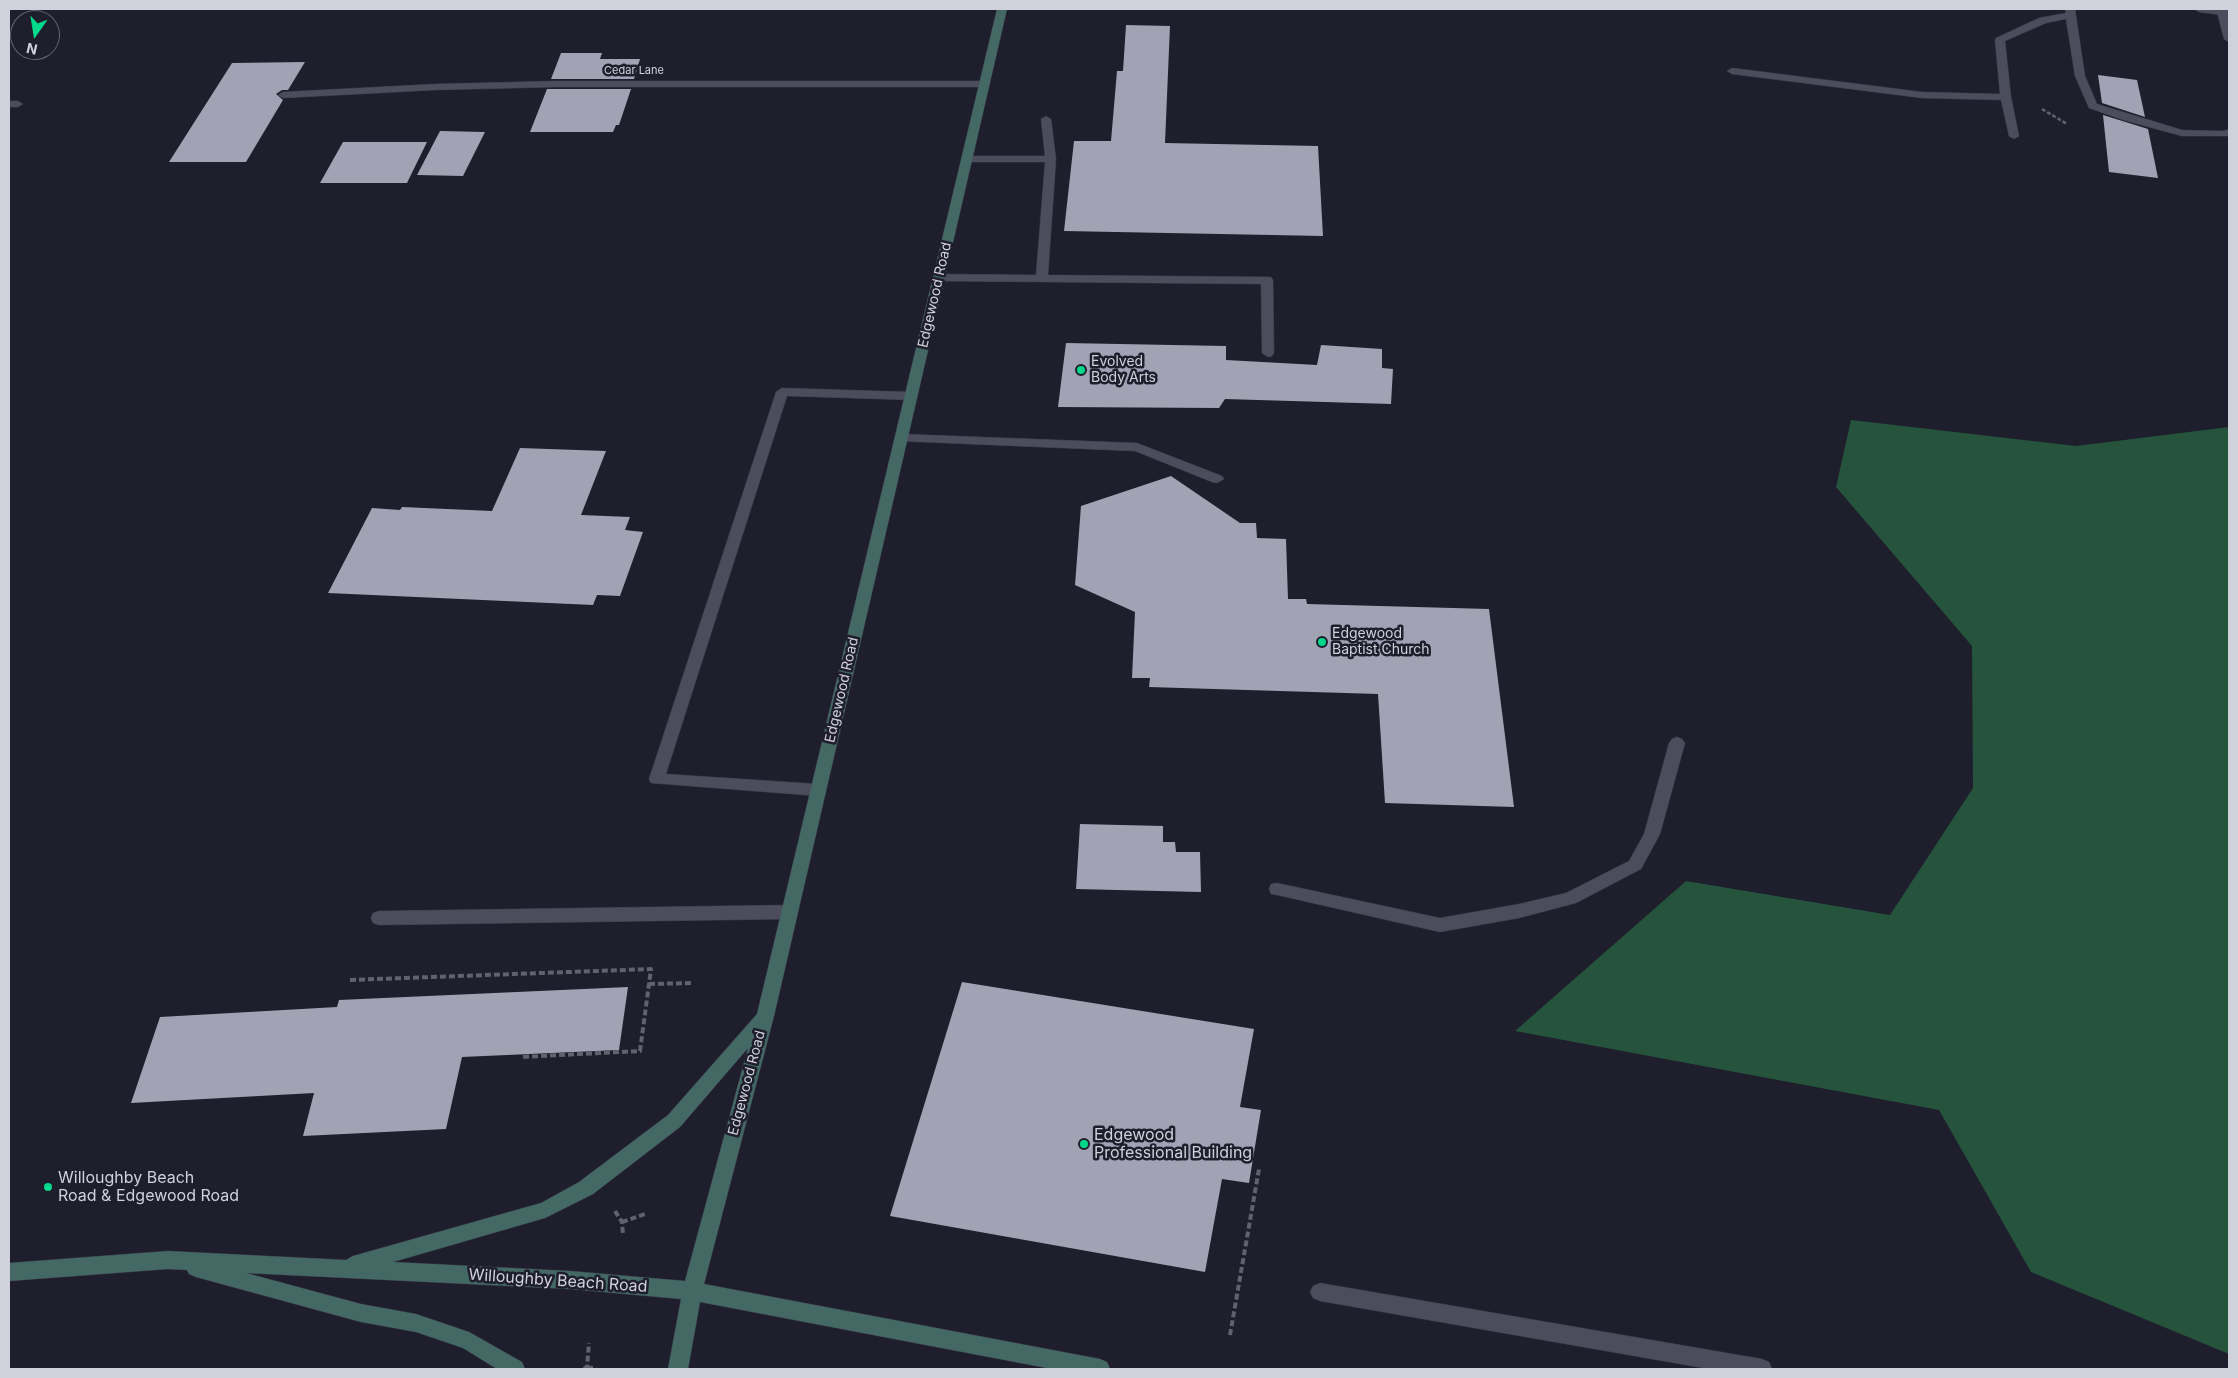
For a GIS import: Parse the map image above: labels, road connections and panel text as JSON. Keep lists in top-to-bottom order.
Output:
{
  "streets": {
    "main road": ["Edgewood Road", "Willoughby Beach Road"],
    "street": ["Cedar Lane"]
  },
  "crossings": [
    ["Cedar Lane", "Edgewood Road"],
    ["Edgewood Road", "Willoughby Beach Road"]
  ],
  "places": [
    "Evolved Body Arts",
    "Edgewood Baptist Church",
    "Edgewood Professional Building",
    "Willoughby Beach Road & Edgewood Road"
  ],
  "north": "bottom"
}
